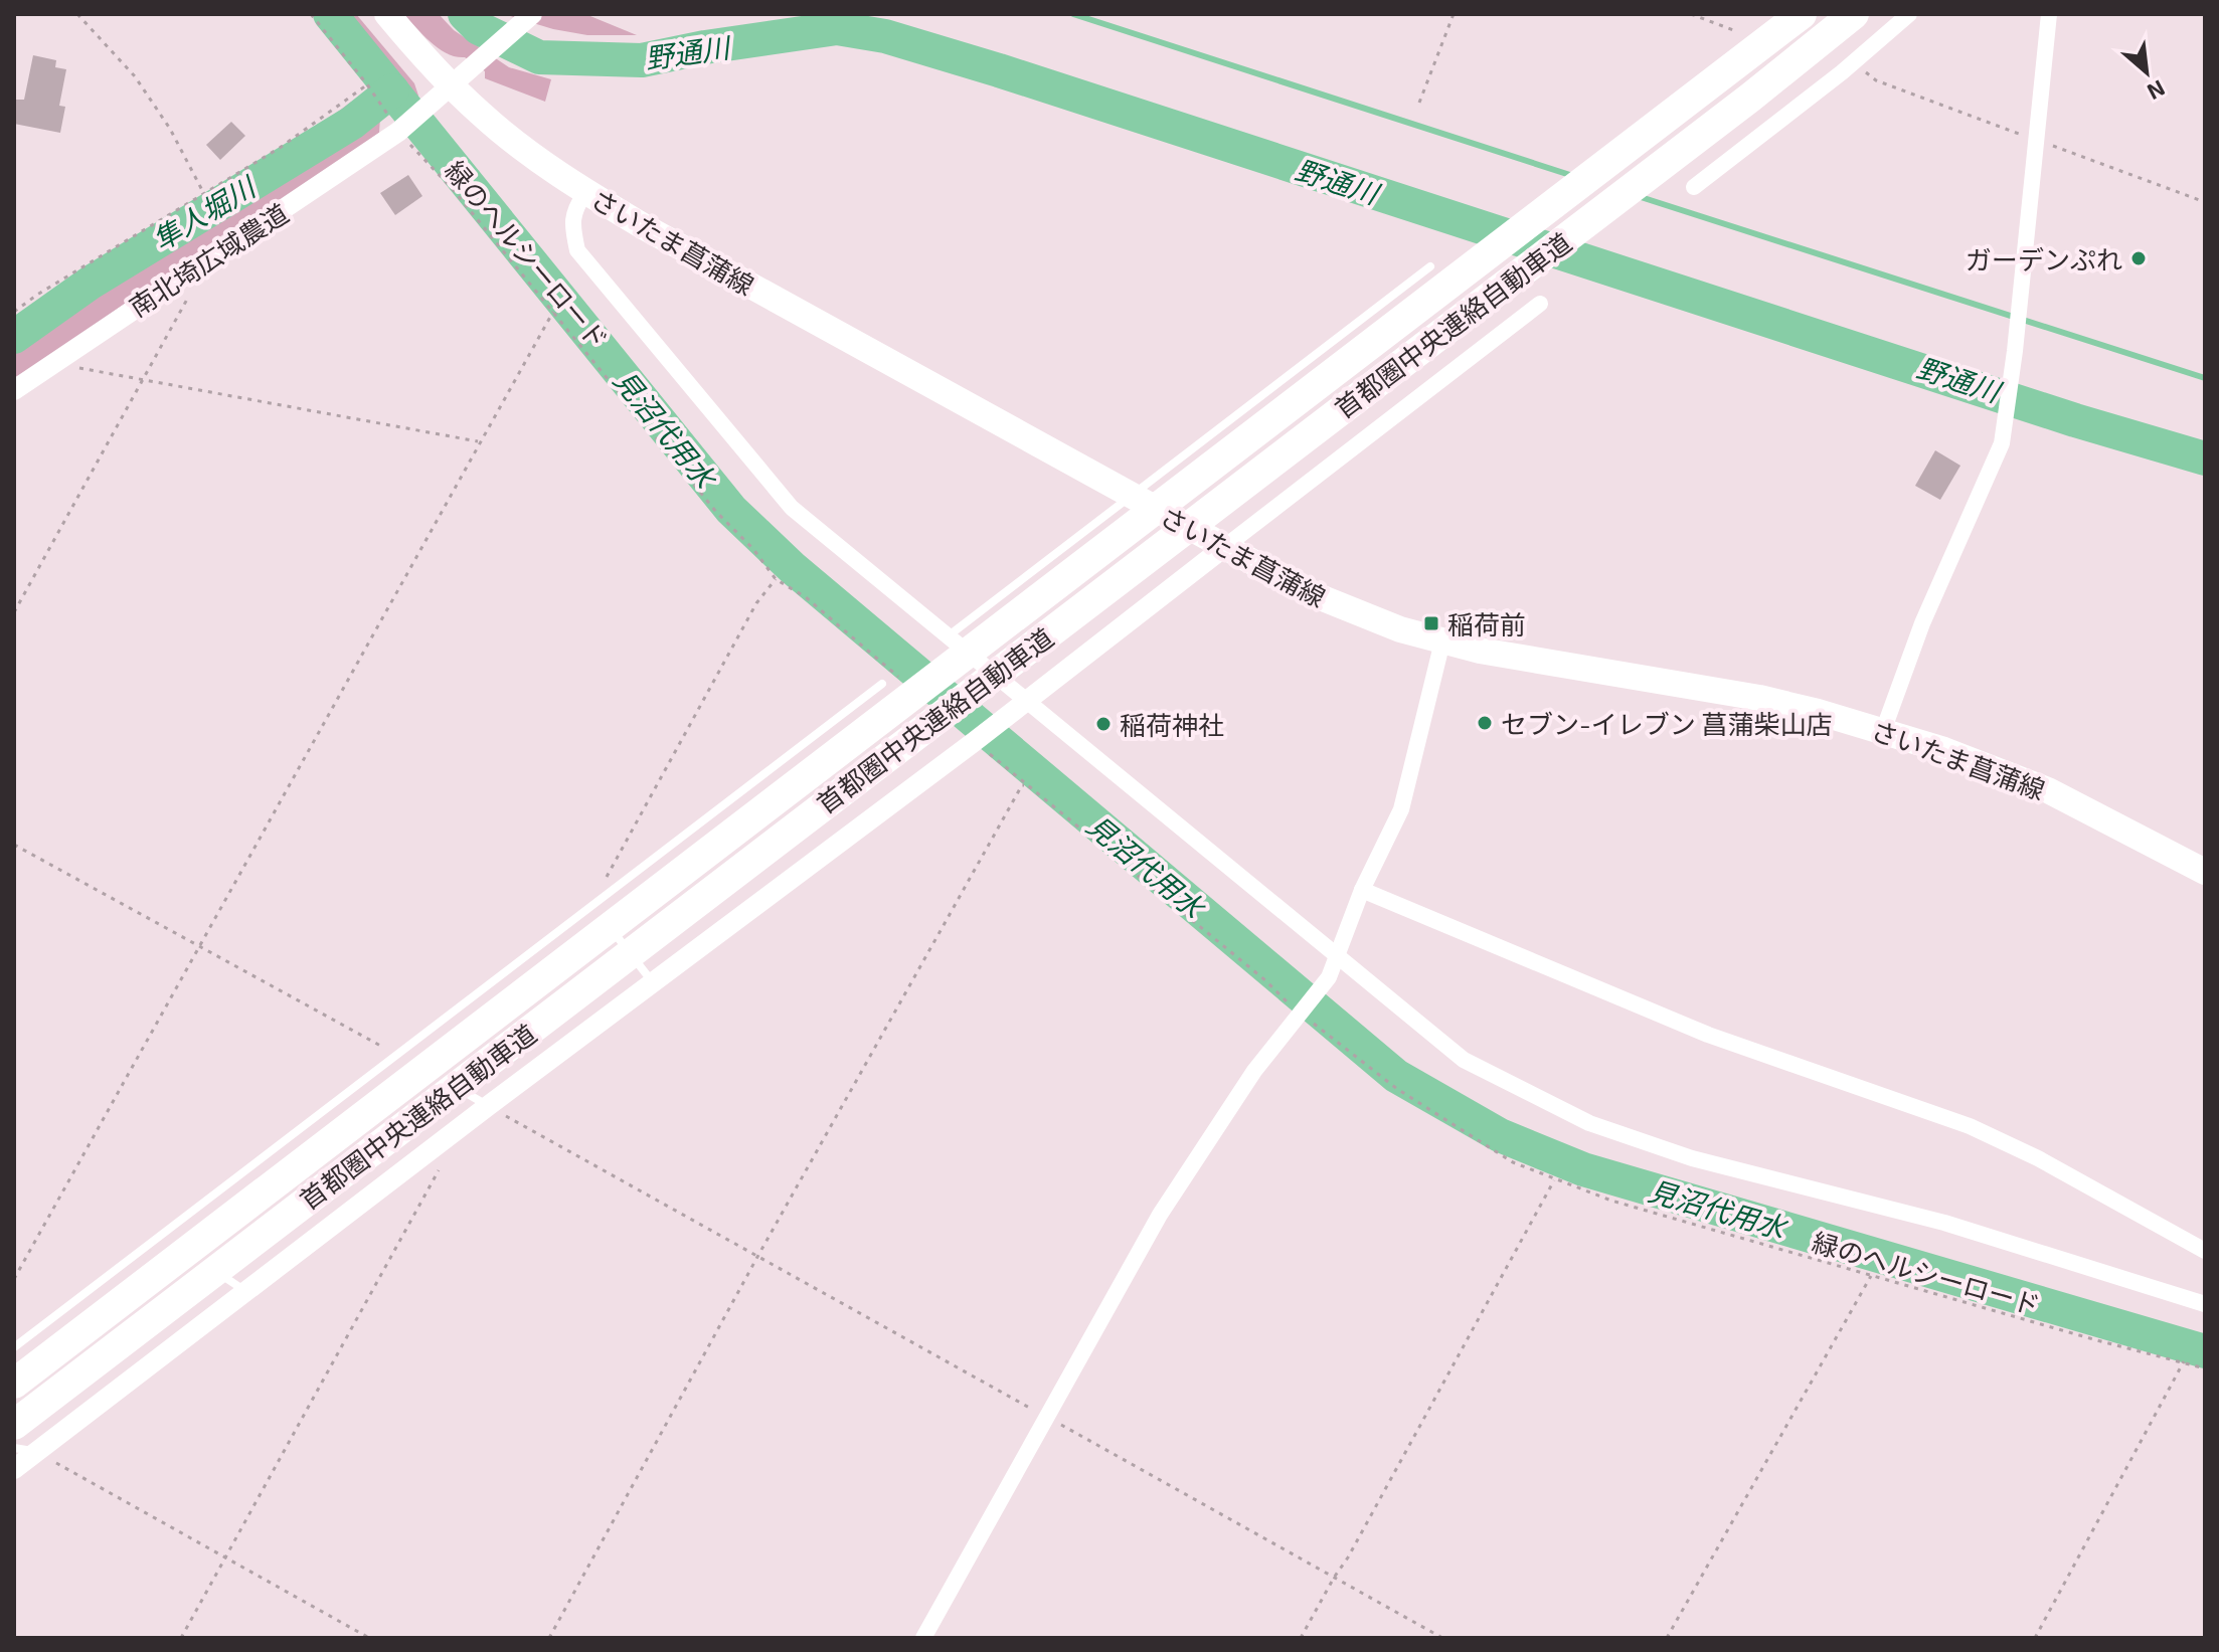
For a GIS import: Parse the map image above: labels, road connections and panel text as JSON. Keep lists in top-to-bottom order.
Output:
{
  "streets": {
    "highway": ["首都圏中央連絡自動車道"],
    "main road": ["さいたま菖蒲線"],
    "street": ["南北埼広域農道"],
    "path": ["緑のヘルシーロード"]
  },
  "crossings": [
    ["さいたま菖蒲線", "南北埼広域農道"],
    ["緑のヘルシーロード", "南北埼広域農道"]
  ],
  "water": ["野通川", "隼人堀川", "見沼代用水"],
  "places": {
    "other": ["ガーデンぷれ", "セブン-イレブン 菖蒲柴山店", "稲荷神社"],
    "transit": ["稲荷前"]
  },
  "north": "bottom right"
}
